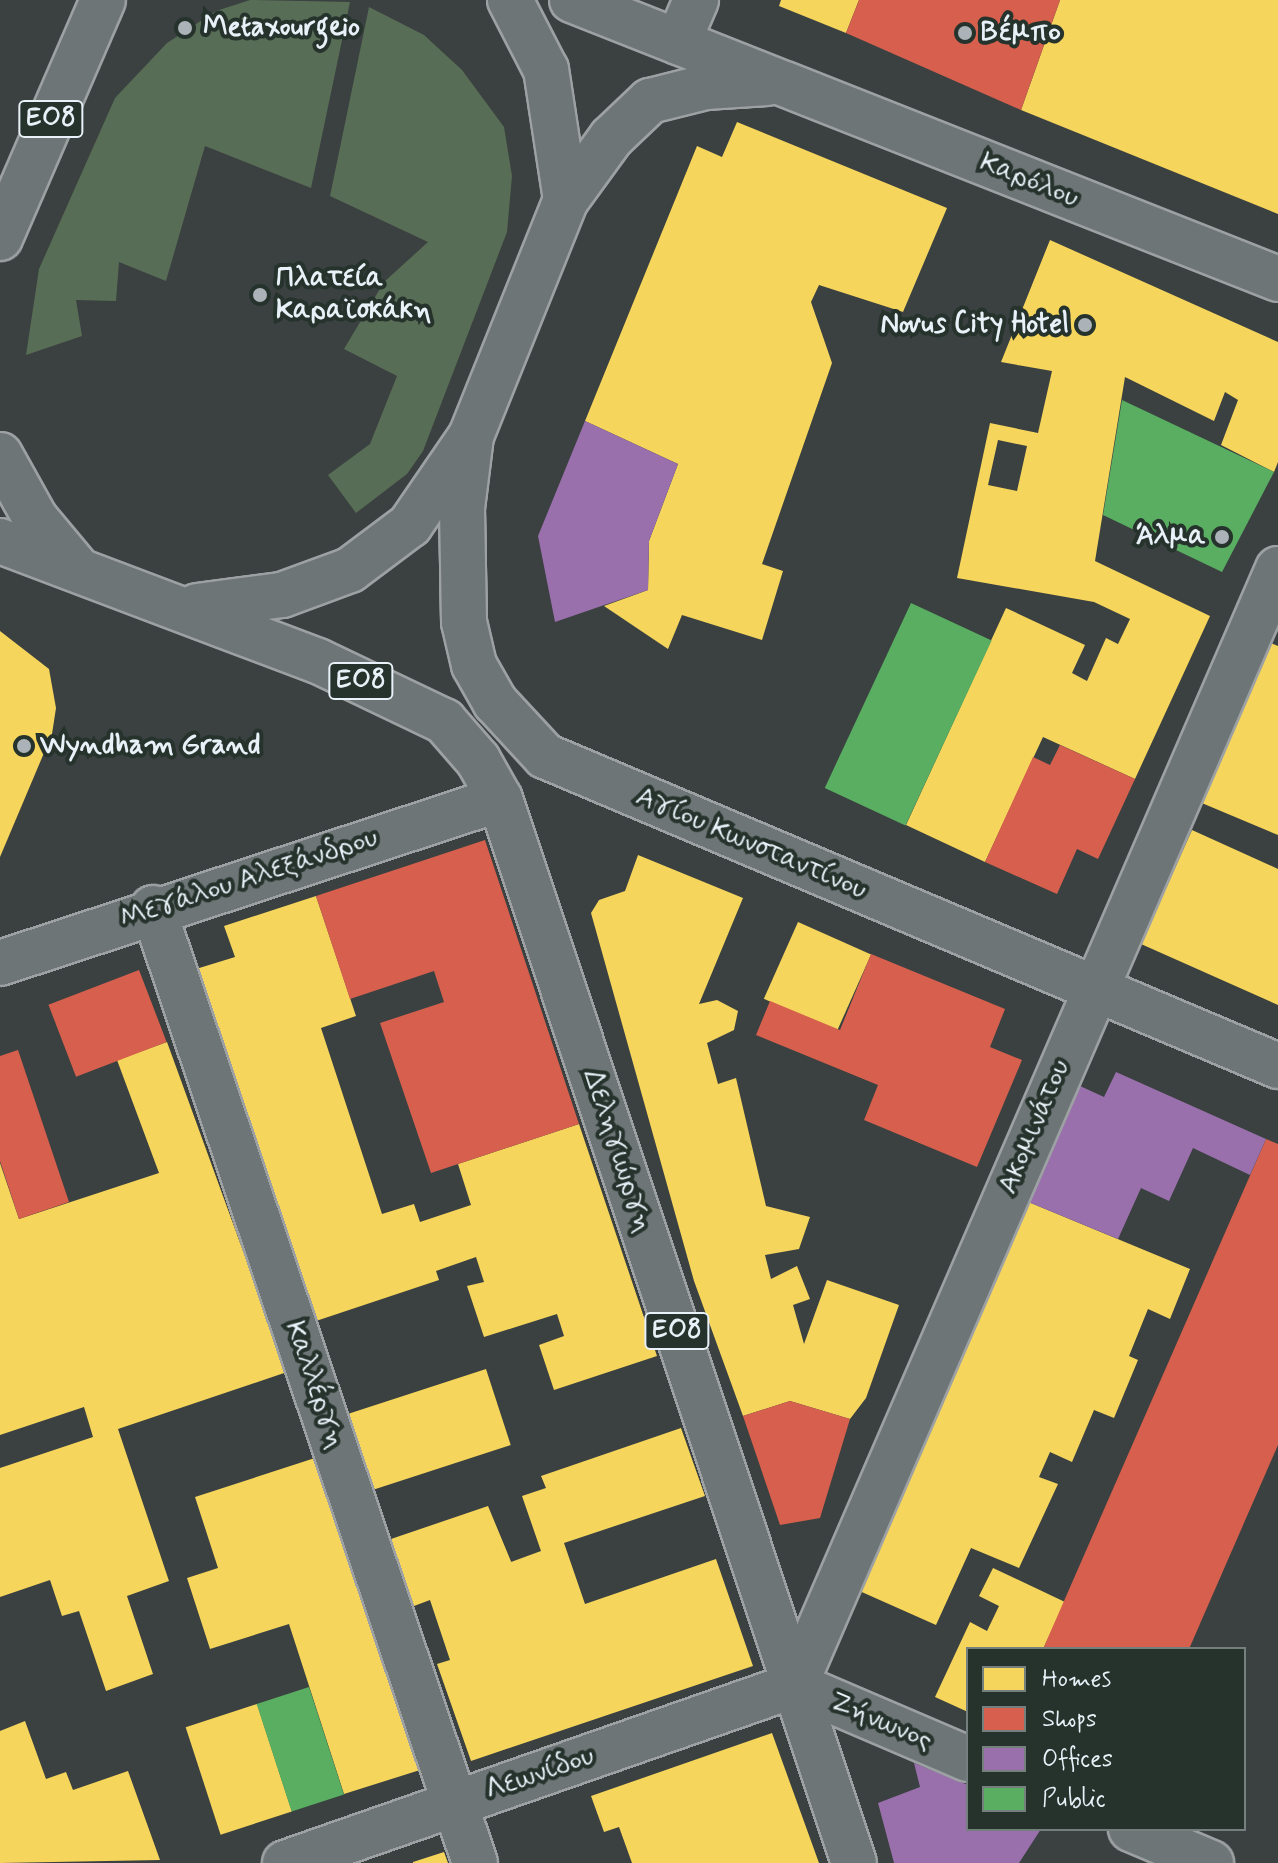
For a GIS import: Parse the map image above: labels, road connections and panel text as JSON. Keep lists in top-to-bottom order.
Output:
{
  "streets": {
    "main road": [
      "ΕΟ8",
      "Καρόλου",
      "Αγίου Κωνσταντίνου",
      "Μεγάλου Αλεξάνδρου",
      "Ακομινάτου",
      "Δεληγιώργη",
      "Καλλέργη",
      "Ζήνωνος",
      "Λεωνίδου"
    ]
  },
  "crossings": [
    ["ΕΟ8", "Καρόλου"],
    ["ΕΟ8", "Αγίου Κωνσταντίνου"],
    ["ΕΟ8", "Δεληγιώργη"],
    ["Αγίου Κωνσταντίνου", "Ακομινάτου"],
    ["Μεγάλου Αλεξάνδρου", "Δεληγιώργη"],
    ["Μεγάλου Αλεξάνδρου", "Καλλέργη"],
    ["Ακομινάτου", "Δεληγιώργη"],
    ["Ακομινάτου", "Ζήνωνος"],
    ["Ακομινάτου", "Λεωνίδου"],
    ["Δεληγιώργη", "Ζήνωνος"],
    ["Δεληγιώργη", "Λεωνίδου"],
    ["Καλλέργη", "Λεωνίδου"],
    ["Ζήνωνος", "Λεωνίδου"]
  ],
  "places": [
    "Metaxourgeio",
    "Βέμπο",
    "Πλατεία Καραϊσκάκη",
    "Novus City Hotel",
    "Άλμα",
    "Wyndham Grand"
  ],
  "legend": [
    "Homes",
    "Shops",
    "Offices",
    "Public"
  ]
}
